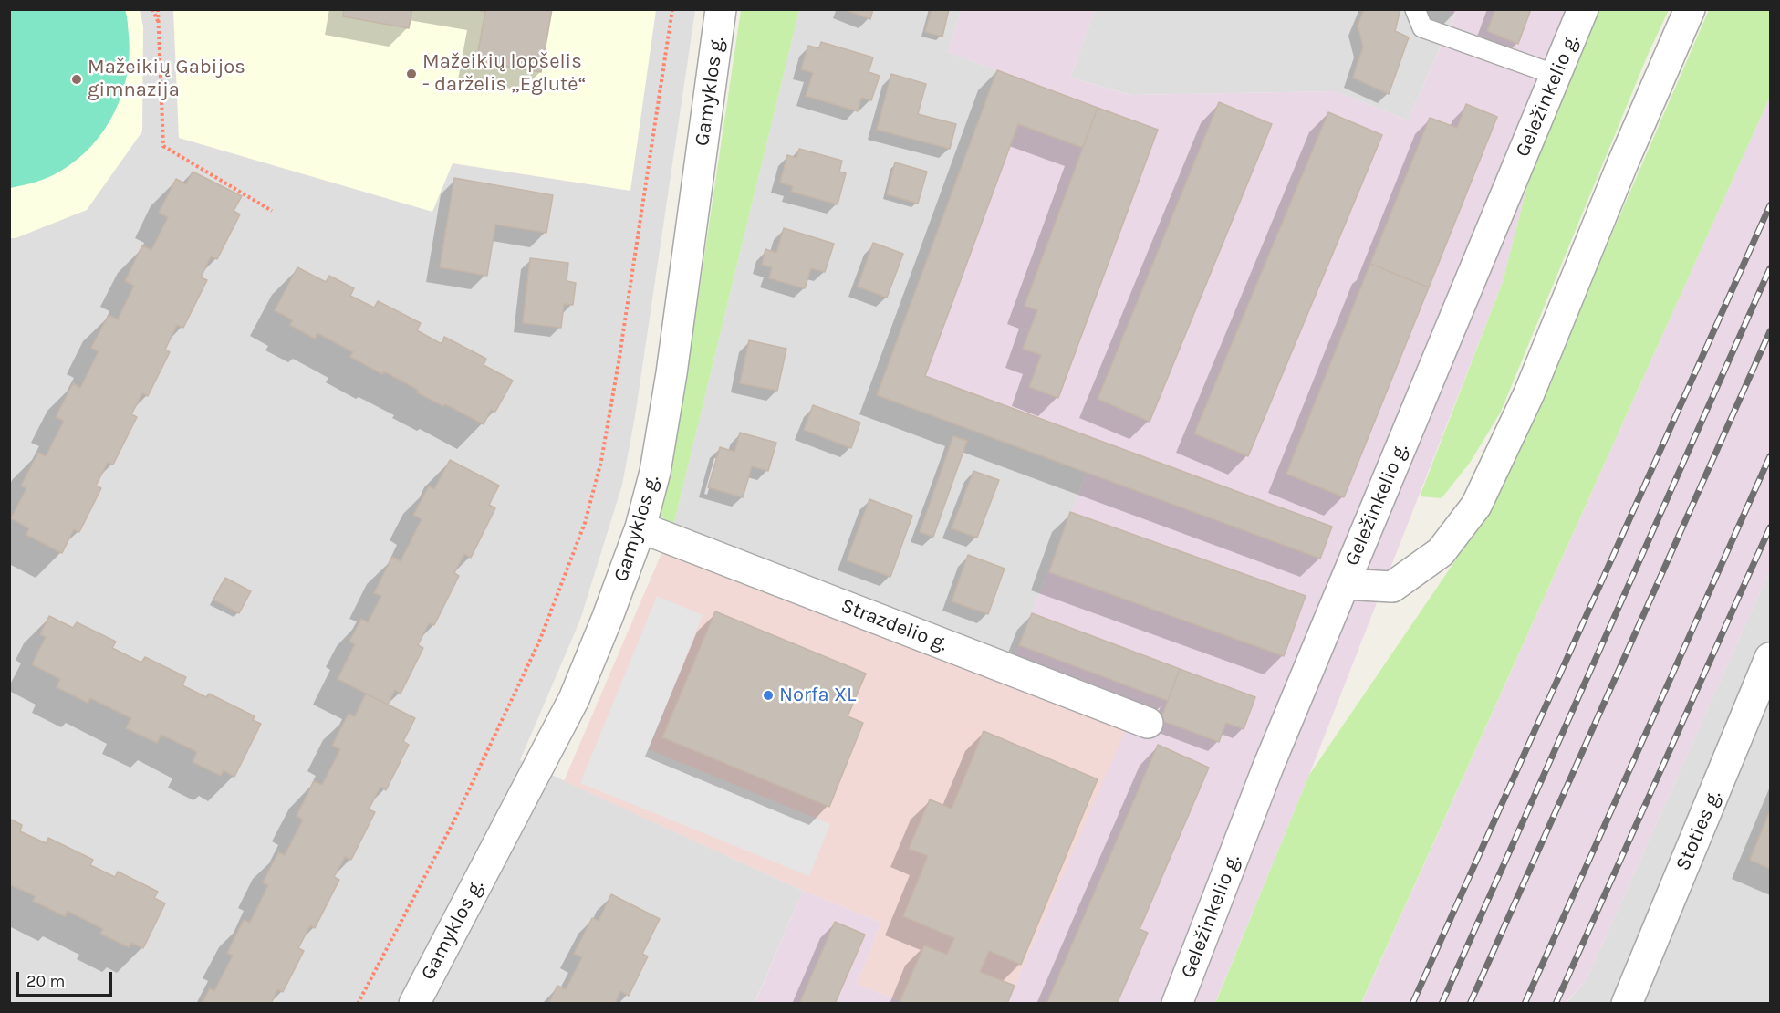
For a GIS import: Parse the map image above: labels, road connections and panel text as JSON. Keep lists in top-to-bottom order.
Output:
{
  "streets": {
    "street": [
      "Gamyklos g.",
      "Geležinkelio g.",
      "Strazdelio g.",
      "Stoties g."
    ]
  },
  "crossings": [
    ["Gamyklos g.", "Strazdelio g."]
  ],
  "places": ["Mažeikių lopšelis - darželis „Eglutė“", "Mažeikių Gabijos gimnazija", "Norfa XL"],
  "scale_bar": "20 m"
}
